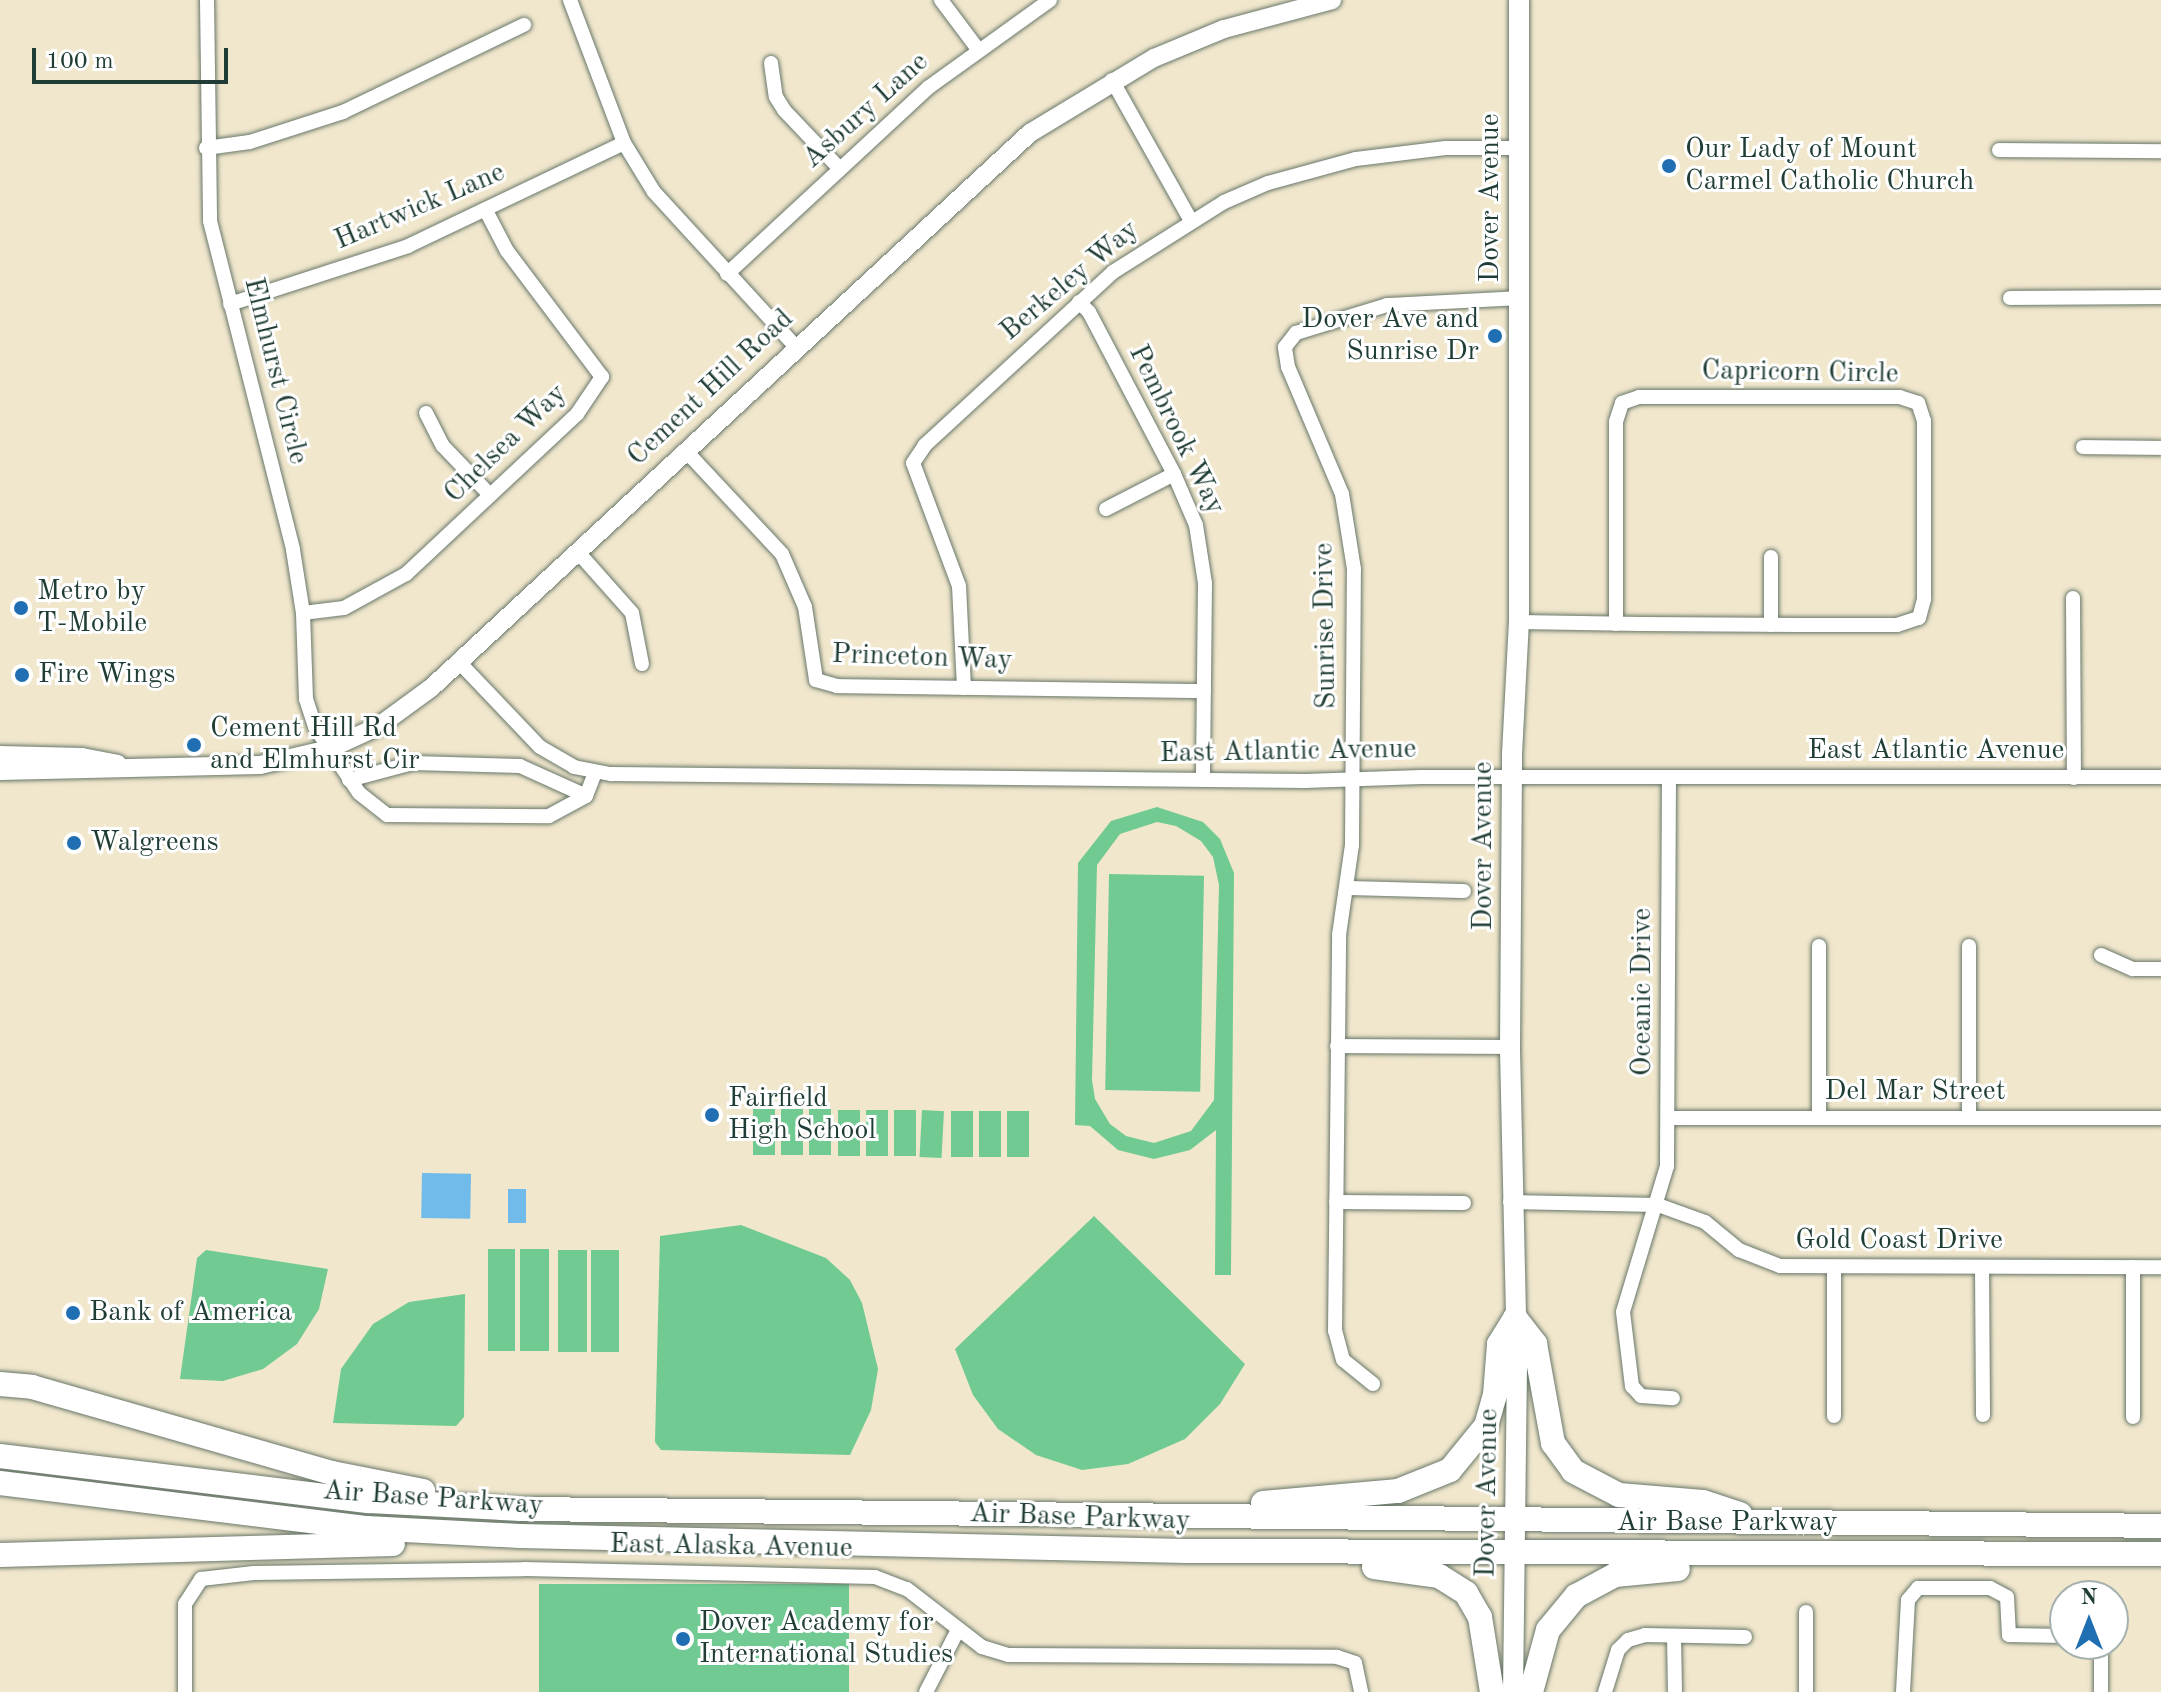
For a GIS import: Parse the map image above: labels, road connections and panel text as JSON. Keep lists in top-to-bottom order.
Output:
{
  "streets": {
    "main road": ["Dover Avenue", "Air Base Parkway"],
    "street": [
      "Asbury Lane",
      "Hartwick Lane",
      "Berkeley Way",
      "Elmhurst Circle",
      "Capricorn Circle",
      "Cement Hill Road",
      "Pembrook Way",
      "Chelsea Way",
      "Sunrise Drive",
      "Princeton Way",
      "East Atlantic Avenue",
      "Oceanic Drive",
      "Del Mar Street",
      "Gold Coast Drive",
      "East Alaska Avenue"
    ]
  },
  "crossings": [
    ["Dover Avenue", "Berkeley Way"],
    ["Dover Avenue", "Capricorn Circle"],
    ["Dover Avenue", "Sunrise Drive"],
    ["Dover Avenue", "East Atlantic Avenue"],
    ["Dover Avenue", "Gold Coast Drive"],
    ["Dover Avenue", "Air Base Parkway"],
    ["Hartwick Lane", "Elmhurst Circle"],
    ["Hartwick Lane", "Chelsea Way"],
    ["Berkeley Way", "Pembrook Way"],
    ["Berkeley Way", "Princeton Way"],
    ["Elmhurst Circle", "Cement Hill Road"],
    ["Elmhurst Circle", "Chelsea Way"],
    ["Cement Hill Road", "Princeton Way"],
    ["Cement Hill Road", "East Atlantic Avenue"],
    ["Pembrook Way", "Princeton Way"],
    ["Pembrook Way", "East Atlantic Avenue"],
    ["Sunrise Drive", "East Atlantic Avenue"],
    ["East Atlantic Avenue", "Oceanic Drive"],
    ["Oceanic Drive", "Del Mar Street"],
    ["Oceanic Drive", "Gold Coast Drive"]
  ],
  "places": [
    "Our Lady of Mount Carmel Catholic Church",
    "Dover Ave and Sunrise Dr",
    "Metro by T-Mobile",
    "Fire Wings",
    "Cement Hill Rd and Elmhurst Cir",
    "Walgreens",
    "Fairfield High School",
    "Bank of America",
    "Dover Academy for International Studies"
  ],
  "scale_bar": "100 m",
  "north": "top"
}
